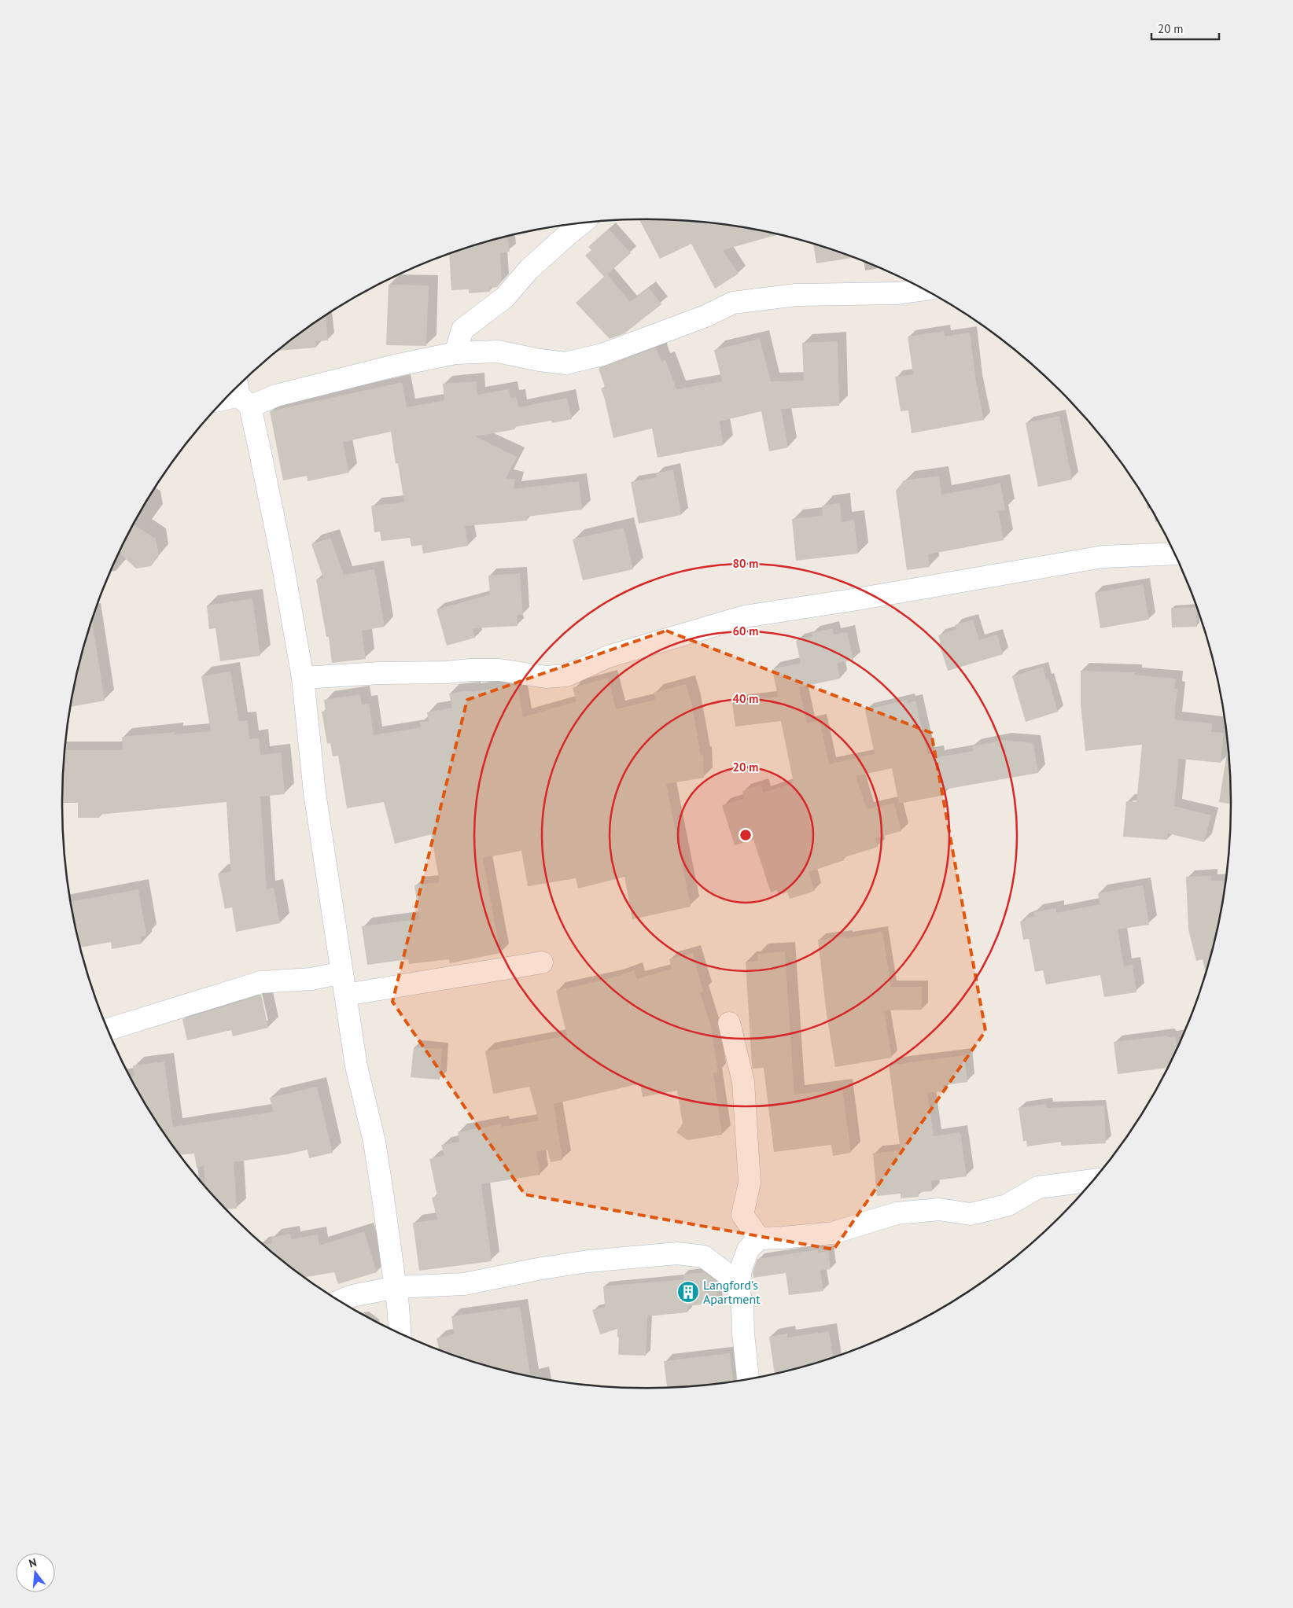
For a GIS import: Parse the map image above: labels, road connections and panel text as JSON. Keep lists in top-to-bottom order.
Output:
{
  "places": {
    "building": ["Langford's Apartment"]
  },
  "scale_bar": "20 m",
  "north": "top",
  "rings": [
    "80 m",
    "60 m",
    "40 m",
    "20 m"
  ]
}
